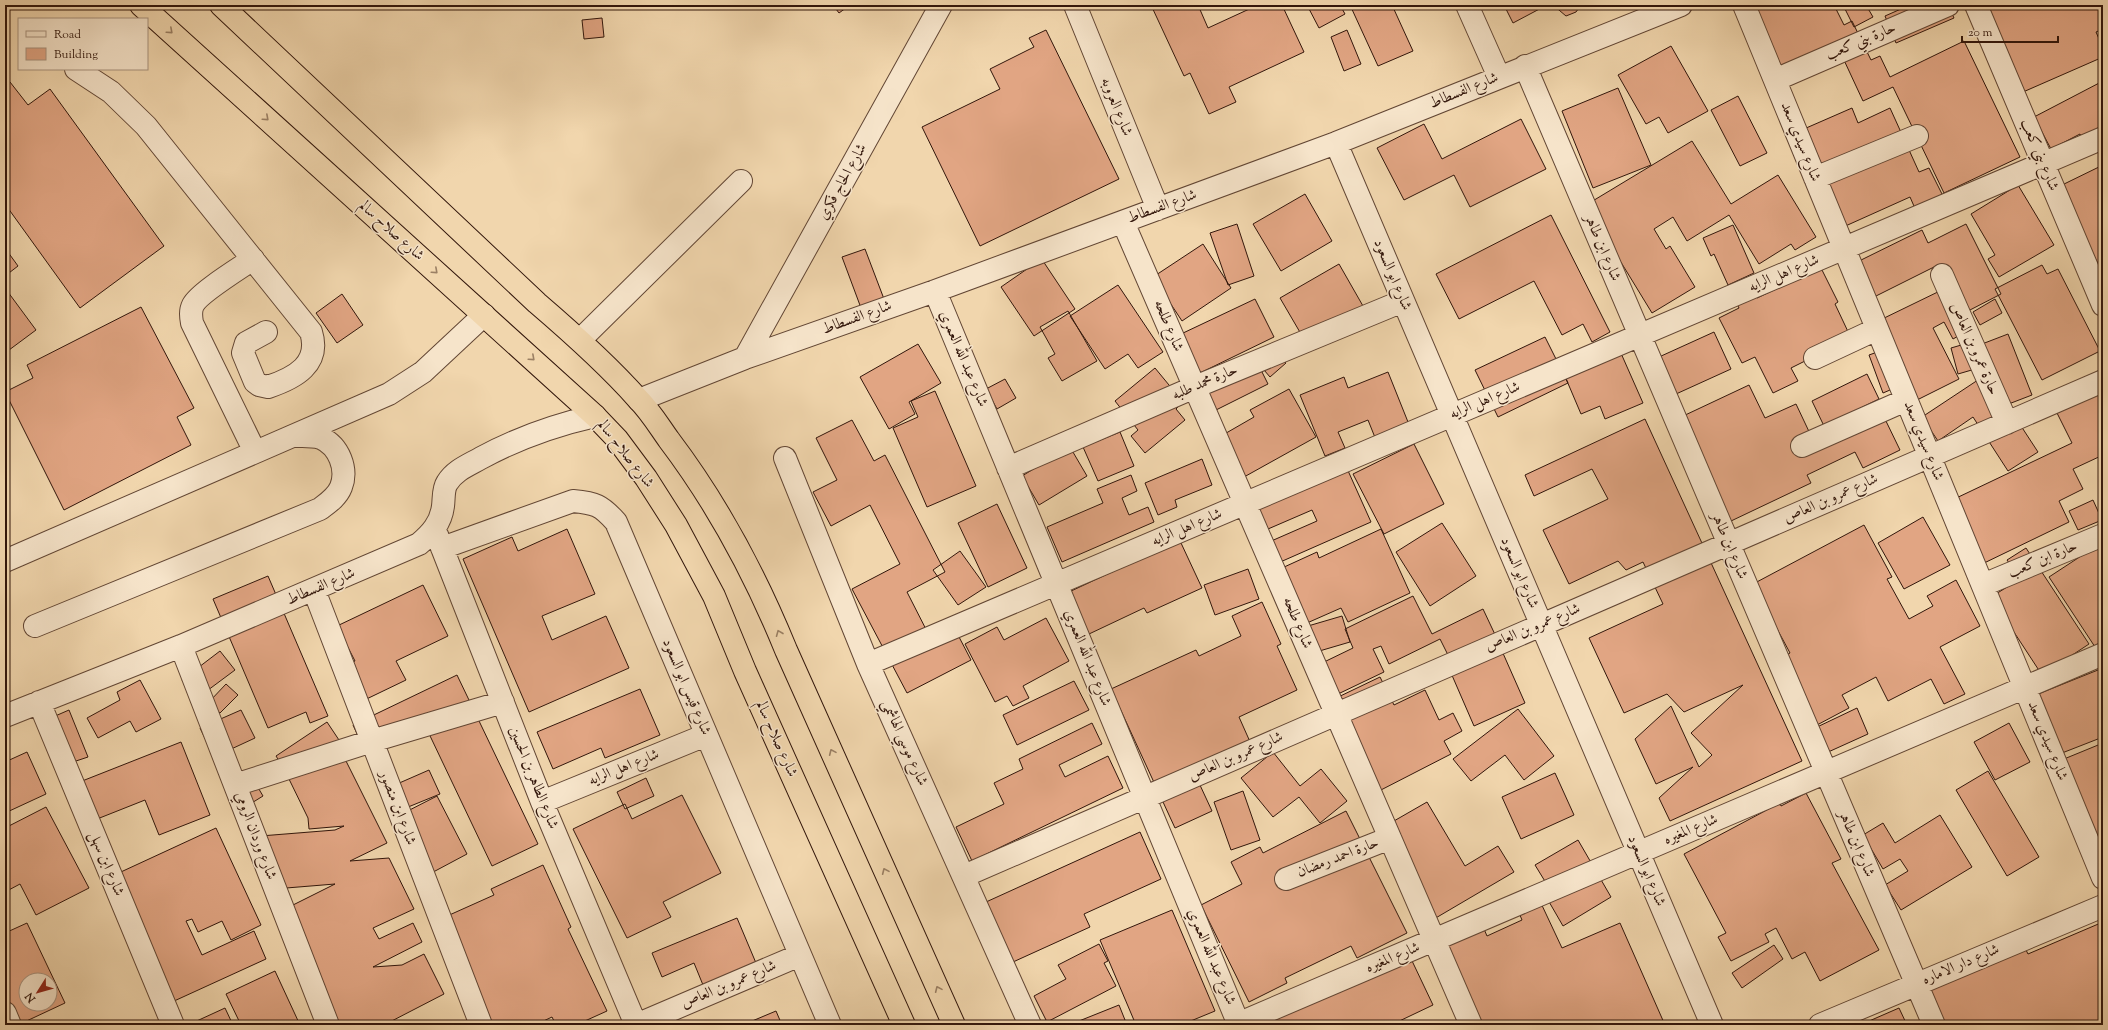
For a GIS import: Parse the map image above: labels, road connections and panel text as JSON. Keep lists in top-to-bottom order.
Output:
{
  "streets": {
    "highway": ["شارع صلاح سالم"],
    "street": [
      "حارة بني كعب",
      "شارع الفسطاط",
      "شارع العروبه",
      "شارع سيدي سعد",
      "شارع بني كعب",
      "شارع الحاج فكري",
      "شارع ابن طاهر",
      "شارع اهل الرايه",
      "شارع ابو السعود",
      "شارع طلحه",
      "حارة عمرو بن العاص",
      "شارع عبد الله العمري",
      "حارة محمد طلبه",
      "شارع عمرو بن العاص",
      "حارة ابن كعب",
      "شارع قيس ابو السعود",
      "شارع موسي الهاشمي",
      "شارع الطاهر بن الحسين",
      "شارع ابن منصور",
      "شارع المغيره",
      "شارع وردان الرومي",
      "حارة احمد رمضان",
      "شارع ابن سهل",
      "شارع دار الاماره"
    ]
  },
  "crossings": [
    ["حارة بني كعب", "شارع سيدي سعد"],
    ["شارع الفسطاط", "شارع العروبه"],
    ["شارع الفسطاط", "شارع الحاج فكري"],
    ["شارع الفسطاط", "شارع صلاح سالم"],
    ["شارع الفسطاط", "شارع ابن طاهر"],
    ["شارع الفسطاط", "شارع ابو السعود"],
    ["شارع الفسطاط", "شارع طلحه"],
    ["شارع الفسطاط", "شارع عبد الله العمري"],
    ["شارع الفسطاط", "شارع الطاهر بن الحسين"],
    ["شارع الفسطاط", "شارع ابن منصور"],
    ["شارع الفسطاط", "شارع وردان الرومي"],
    ["شارع الفسطاط", "شارع ابن سهل"],
    ["شارع سيدي سعد", "شارع اهل الرايه"],
    ["شارع سيدي سعد", "شارع عمرو بن العاص"],
    ["شارع سيدي سعد", "حارة ابن كعب"],
    ["شارع سيدي سعد", "شارع المغيره"],
    ["شارع بني كعب", "شارع اهل الرايه"],
    ["شارع ابن طاهر", "شارع اهل الرايه"],
    ["شارع ابن طاهر", "شارع عمرو بن العاص"],
    ["شارع ابن طاهر", "شارع المغيره"],
    ["شارع ابن طاهر", "شارع دار الاماره"],
    ["شارع اهل الرايه", "شارع ابو السعود"],
    ["شارع اهل الرايه", "شارع طلحه"],
    ["شارع اهل الرايه", "شارع عبد الله العمري"],
    ["شارع اهل الرايه", "شارع قيس ابو السعود"],
    ["شارع اهل الرايه", "شارع موسي الهاشمي"],
    ["شارع اهل الرايه", "شارع الطاهر بن الحسين"],
    ["شارع ابو السعود", "حارة محمد طلبه"],
    ["شارع ابو السعود", "شارع عمرو بن العاص"],
    ["شارع ابو السعود", "شارع المغيره"],
    ["شارع طلحه", "حارة محمد طلبه"],
    ["شارع طلحه", "شارع عمرو بن العاص"],
    ["شارع طلحه", "شارع المغيره"],
    ["شارع طلحه", "حارة احمد رمضان"],
    ["حارة عمرو بن العاص", "شارع عمرو بن العاص"],
    ["شارع عبد الله العمري", "حارة محمد طلبه"],
    ["شارع عبد الله العمري", "شارع عمرو بن العاص"],
    ["شارع عبد الله العمري", "شارع المغيره"],
    ["شارع عمرو بن العاص", "شارع قيس ابو السعود"],
    ["شارع عمرو بن العاص", "شارع موسي الهاشمي"],
    ["شارع عمرو بن العاص", "شارع الطاهر بن الحسين"],
    ["شارع قيس ابو السعود", "شارع الطاهر بن الحسين"]
  ],
  "legend": ["Road", "Building"],
  "scale_bar": "20 m",
  "north": "bottom left"
}
